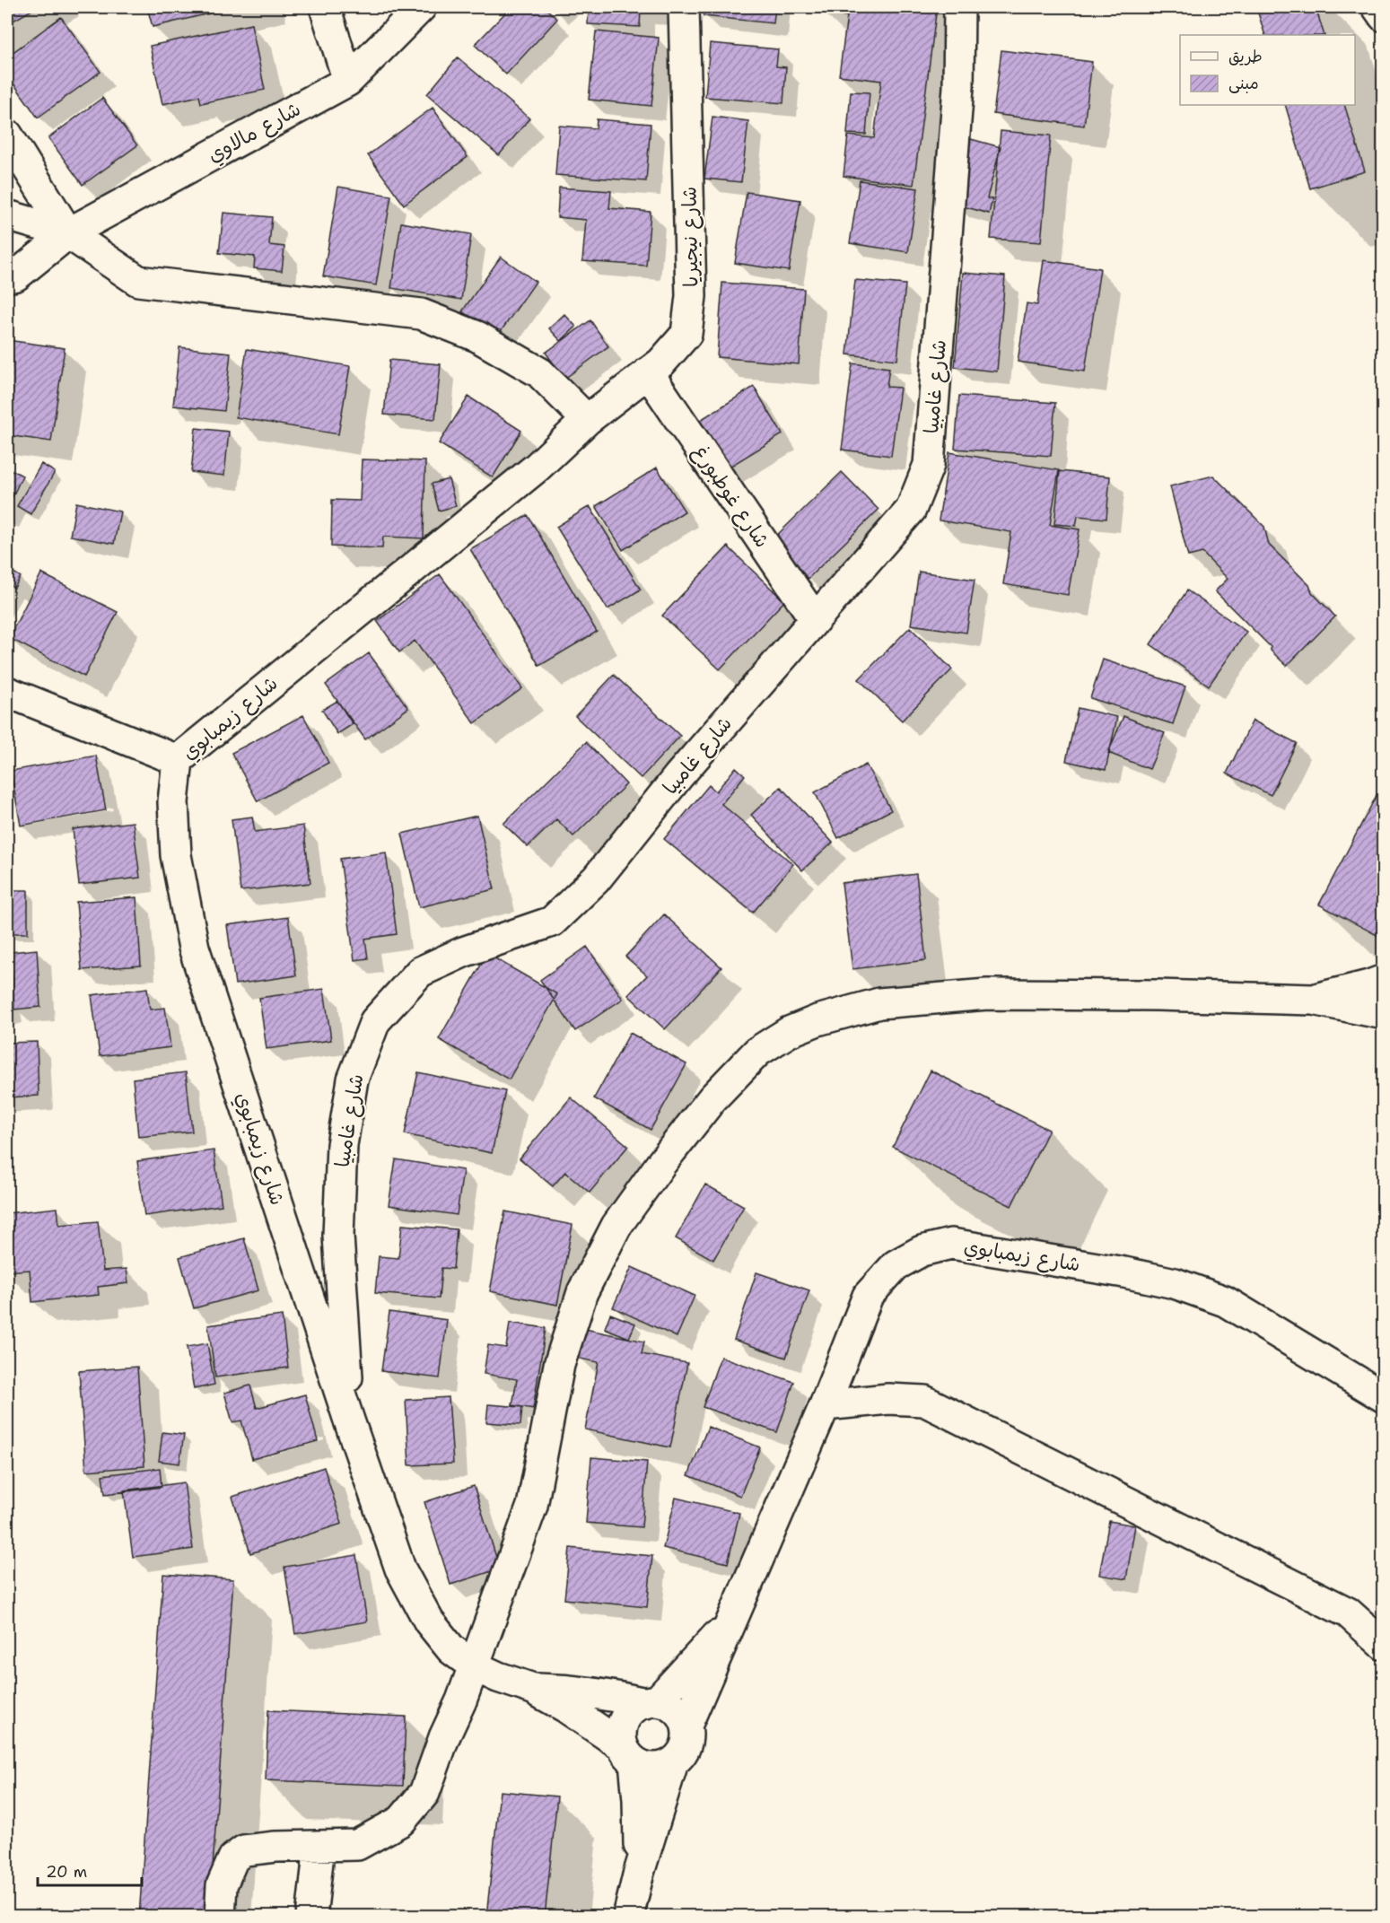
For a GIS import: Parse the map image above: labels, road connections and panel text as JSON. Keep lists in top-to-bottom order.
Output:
{
  "streets": {
    "street": [
      "شارع مالاوي",
      "شارع نيجيريا",
      "شارع غامبيا",
      "شارع غوطبورغ",
      "شارع زيمبابوي"
    ]
  },
  "crossings": [
    ["شارع نيجيريا", "شارع غوطبورغ"],
    ["شارع نيجيريا", "شارع زيمبابوي"],
    ["شارع غامبيا", "شارع غوطبورغ"],
    ["شارع غامبيا", "شارع زيمبابوي"]
  ],
  "legend": ["طريق", "مبنى"],
  "scale_bar": "20 m"
}
